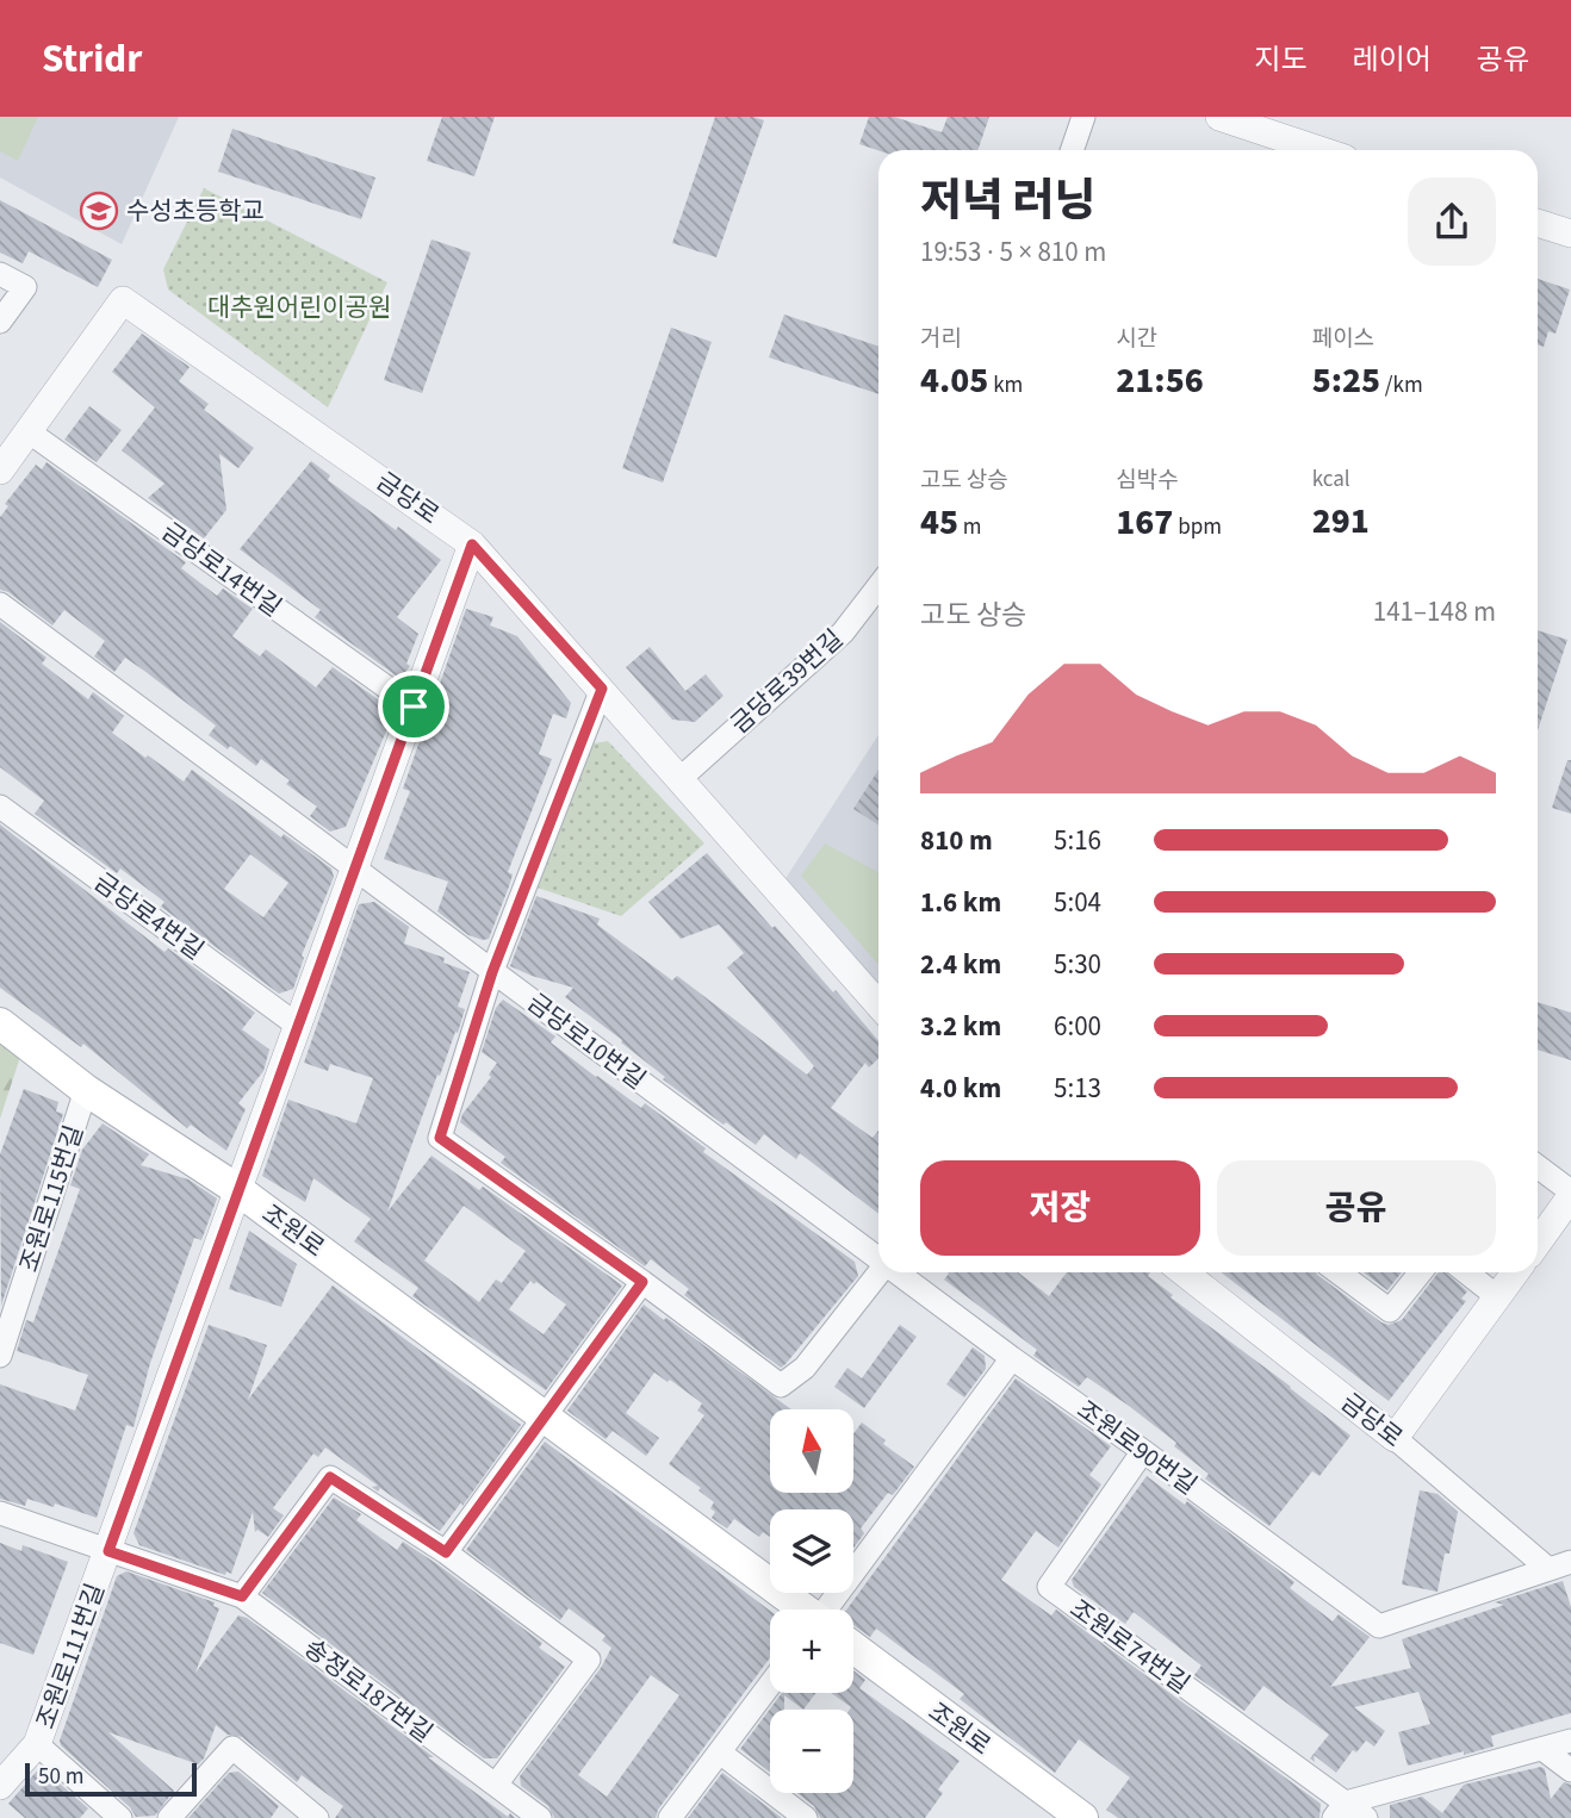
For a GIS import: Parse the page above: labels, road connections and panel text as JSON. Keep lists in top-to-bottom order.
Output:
{
  "streets": {
    "main road": ["조원로"],
    "street": [
      "금당로",
      "금당로14번길",
      "금당로39번길",
      "금당로4번길",
      "금당로10번길",
      "조원로115번길",
      "조원로90번길",
      "조원로74번길",
      "조원로111번길",
      "송정로187번길"
    ]
  },
  "crossings": [
    ["금당로", "금당로14번길"],
    ["금당로", "금당로39번길"],
    ["금당로", "조원로90번길"],
    ["금당로", "조원로111번길"],
    ["금당로14번길", "조원로111번길"],
    ["금당로4번길", "조원로111번길"],
    ["금당로10번길", "조원로90번길"],
    ["금당로10번길", "조원로111번길"],
    ["조원로115번길", "조원로"],
    ["조원로", "조원로111번길"],
    ["조원로90번길", "조원로74번길"],
    ["조원로111번길", "송정로187번길"]
  ],
  "parks": ["대추원어린이공원"],
  "places": {
    "school or university": ["수성초등학교"]
  },
  "scale_bar": "50 m",
  "north": "top",
  "page": {
    "header": "Stridr",
    "nav": ["지도", "레이어", "공유"],
    "heading": ["저녁 러닝", "19:53 · 5 × 810 m"],
    "stats": [
      ["거리", "4.05 km"],
      ["시간", "21:56"],
      ["페이스", "5:25 /km"],
      ["고도 상승", "45 m"],
      ["심박수", "167 bpm"],
      ["kcal", "291"]
    ],
    "chart": ["고도 상승", "141–148 m"],
    "list": [
      {
        "name": "810 m",
        "note": "5:16"
      },
      {
        "name": "1.6 km",
        "note": "5:04"
      },
      {
        "name": "2.4 km",
        "note": "5:30"
      },
      {
        "name": "3.2 km",
        "note": "6:00"
      },
      {
        "name": "4.0 km",
        "note": "5:13"
      }
    ],
    "buttons": ["저장", "공유"],
    "map_buttons": ["+", "−"],
    "scale": "50 m"
  }
}
